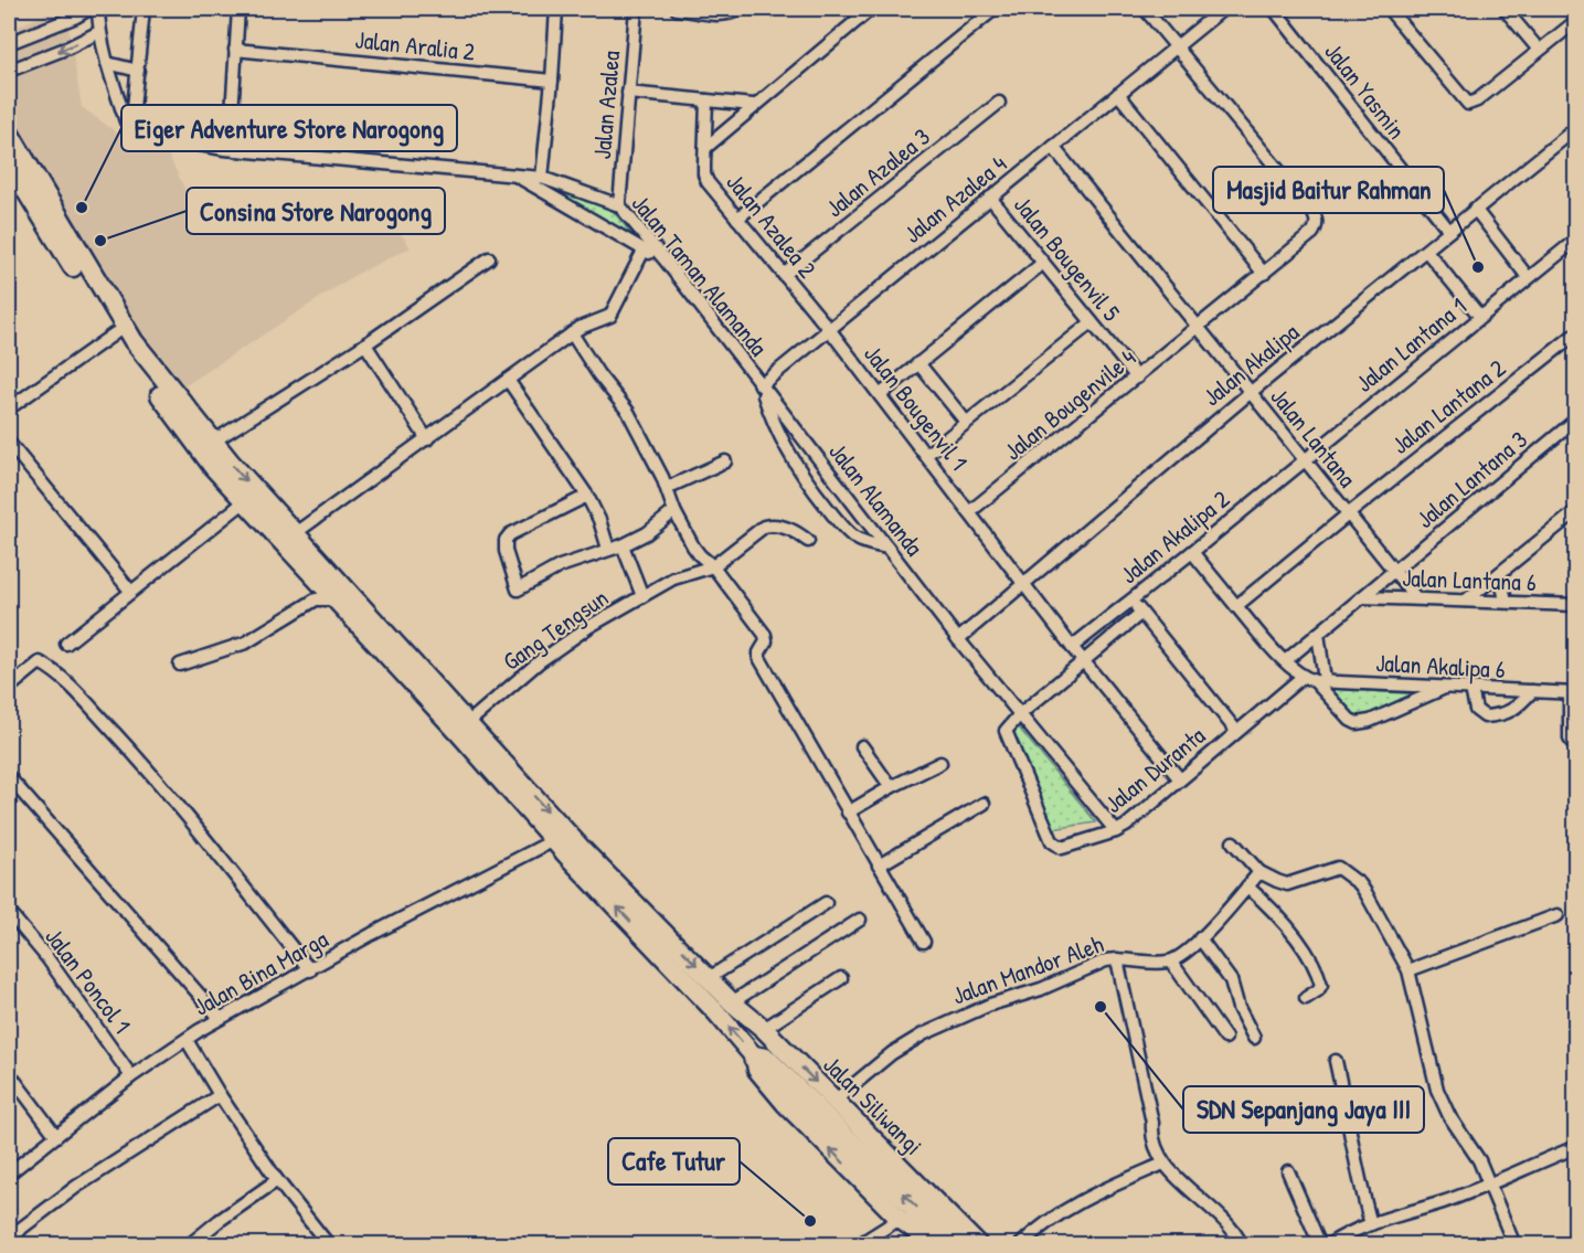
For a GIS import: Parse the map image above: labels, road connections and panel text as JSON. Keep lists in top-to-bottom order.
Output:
{
  "streets": {
    "main road": ["Jalan Siliwangi"],
    "street": [
      "Jalan Aralia 2",
      "Jalan Yasmin",
      "Jalan Azalea",
      "Jalan Azalea 3",
      "Jalan Azalea 4",
      "Jalan Azalea 2",
      "Jalan Bougenvil 5",
      "Jalan Taman Alamanda",
      "Jalan Lantana 1",
      "Jalan Akalipa",
      "Jalan Bougenvile 4",
      "Jalan Lantana 2",
      "Jalan Bougenvil 1",
      "Jalan Lantana",
      "Jalan Lantana 3",
      "Jalan Alamanda",
      "Jalan Akalipa 2",
      "Jalan Lantana 6",
      "Gang Tengsun",
      "Jalan Akalipa 6",
      "Jalan Duranta",
      "Jalan Mandor Aleh",
      "Jalan Bina Marga",
      "Jalan Poncol 1"
    ]
  },
  "crossings": [
    ["Jalan Yasmin", "Jalan Akalipa"],
    ["Jalan Azalea", "Jalan Taman Alamanda"],
    ["Jalan Azalea 3", "Jalan Azalea 2"],
    ["Jalan Azalea 4", "Jalan Azalea 2"],
    ["Jalan Azalea 4", "Jalan Bougenvil 5"],
    ["Jalan Azalea 4", "Jalan Taman Alamanda"],
    ["Jalan Azalea 4", "Jalan Bougenvile 4"],
    ["Jalan Azalea 4", "Jalan Bougenvil 1"],
    ["Jalan Azalea 4", "Jalan Lantana"],
    ["Jalan Azalea 4", "Jalan Alamanda"],
    ["Jalan Azalea 2", "Jalan Bougenvil 1"],
    ["Jalan Bougenvil 5", "Jalan Bougenvile 4"],
    ["Jalan Taman Alamanda", "Jalan Alamanda"],
    ["Jalan Lantana 1", "Jalan Lantana"],
    ["Jalan Lantana 1", "Jalan Akalipa 2"],
    ["Jalan Akalipa", "Jalan Bougenvil 1"],
    ["Jalan Akalipa", "Jalan Lantana"],
    ["Jalan Akalipa", "Jalan Alamanda"],
    ["Jalan Bougenvile 4", "Jalan Bougenvil 1"],
    ["Jalan Bougenvile 4", "Jalan Lantana"],
    ["Jalan Lantana 2", "Jalan Lantana"],
    ["Jalan Bougenvil 1", "Jalan Akalipa 2"],
    ["Jalan Bougenvil 1", "Jalan Duranta"],
    ["Jalan Lantana", "Jalan Lantana 3"],
    ["Jalan Lantana", "Jalan Akalipa 2"],
    ["Jalan Lantana", "Jalan Lantana 6"],
    ["Jalan Lantana 3", "Jalan Lantana 6"],
    ["Jalan Akalipa 6", "Jalan Duranta"],
    ["Jalan Mandor Aleh", "Jalan Siliwangi"],
    ["Jalan Bina Marga", "Jalan Poncol 1"]
  ],
  "places": [
    "Eiger Adventure Store Narogong",
    "Consina Store Narogong",
    "Masjid Baitur Rahman",
    "SDN Sepanjang Jaya III",
    "Cafe Tutur"
  ]
}
